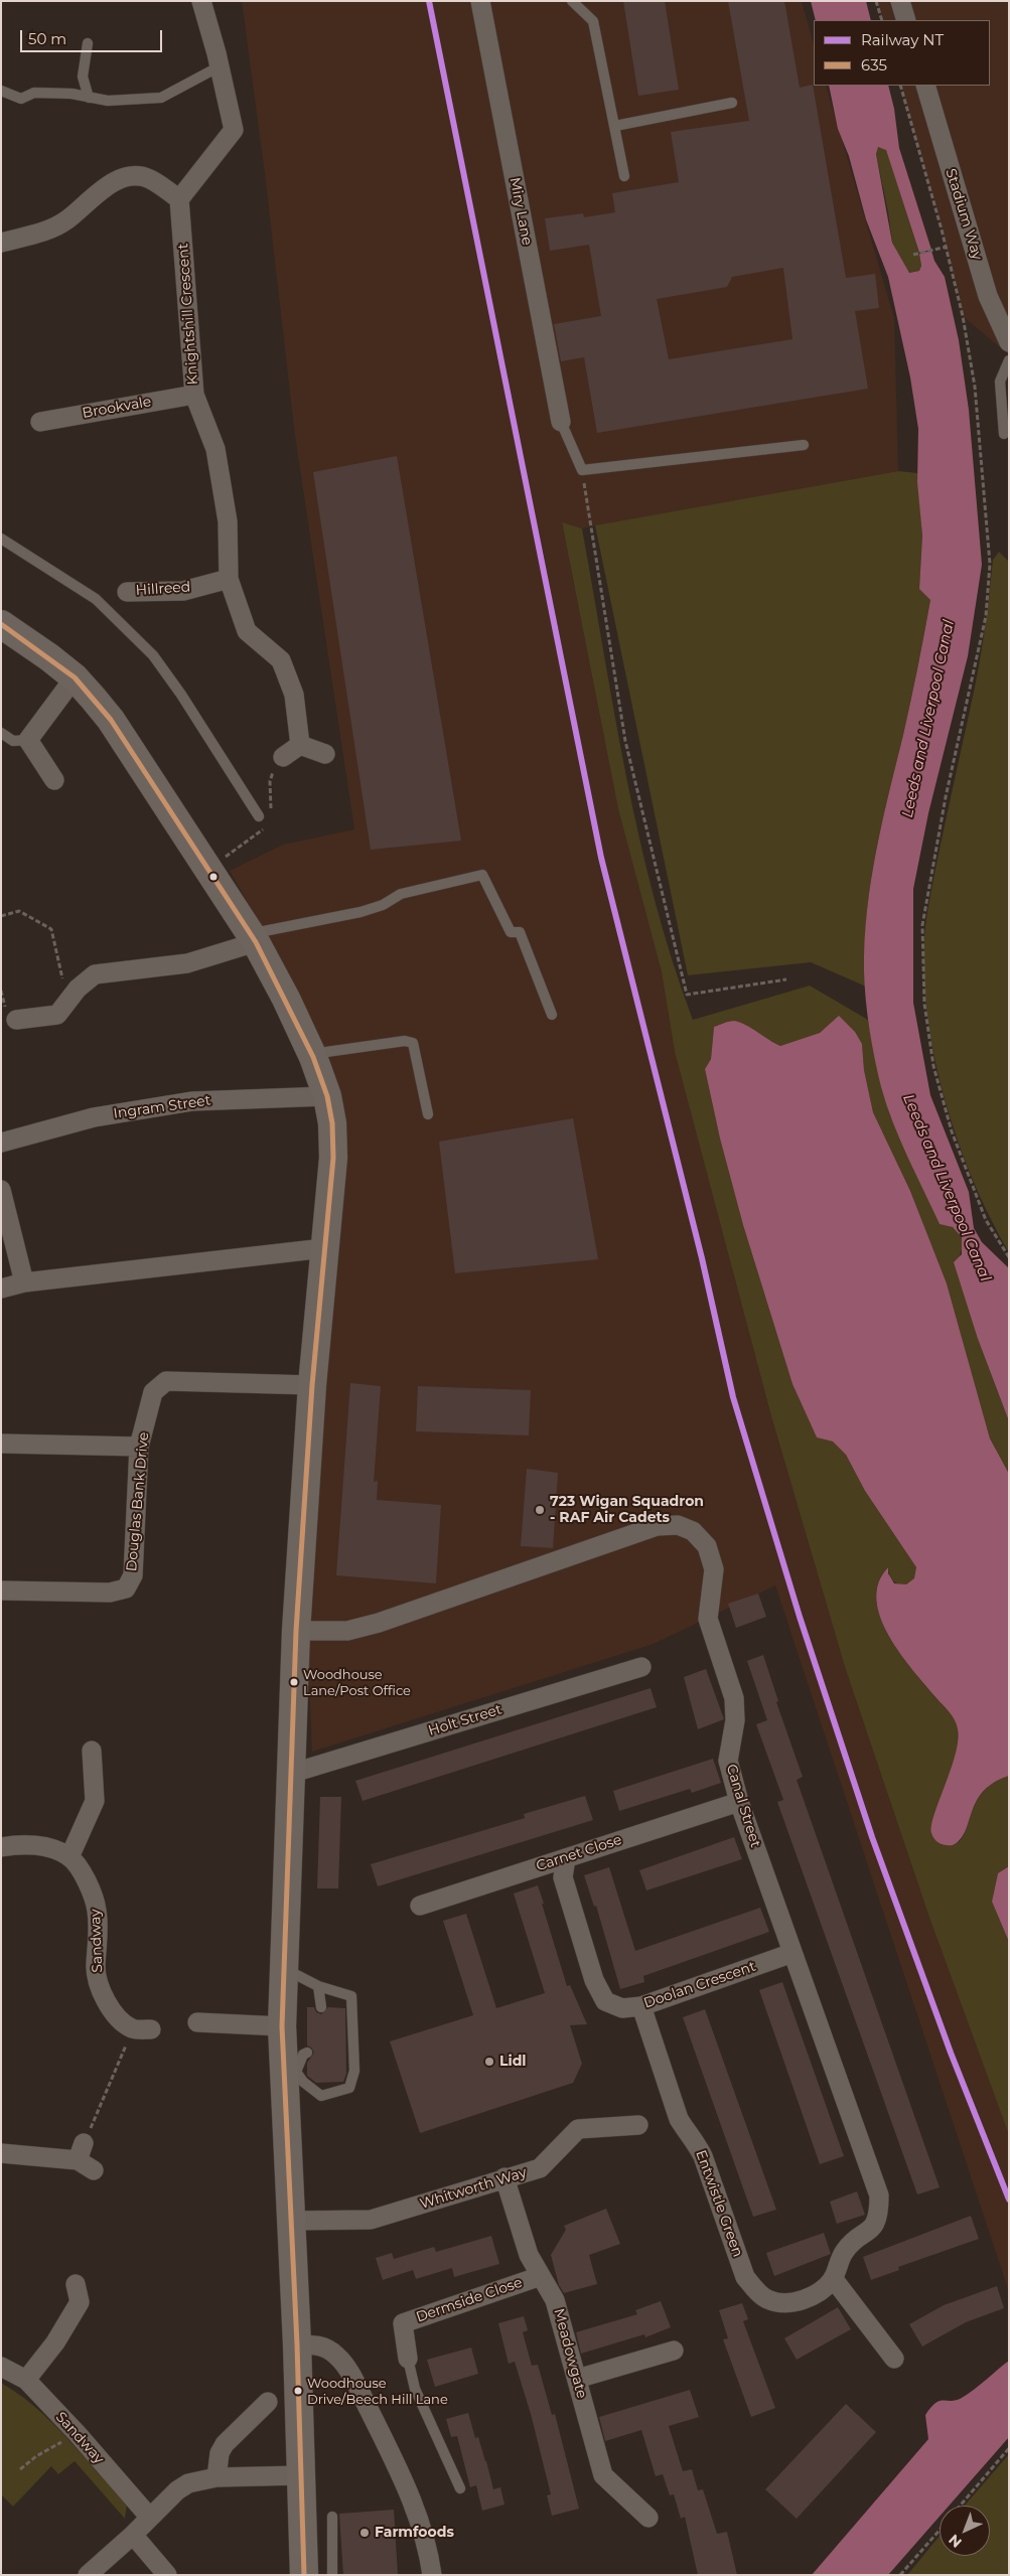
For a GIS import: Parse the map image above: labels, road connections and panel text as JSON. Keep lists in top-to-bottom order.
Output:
{
  "streets": {
    "street": [
      "Miry Lane",
      "Stadium Way",
      "Knightshill Crescent",
      "Brookvale",
      "Hillreed",
      "Ingram Street",
      "Douglas Bank Drive",
      "Holt Street",
      "Canal Street",
      "Carnet Close",
      "Sandway",
      "Doolan Crescent",
      "Whitworth Way",
      "Entwistle Green",
      "Dermside Close",
      "Meadowgate"
    ]
  },
  "crossings": [
    ["Knightshill Crescent", "Brookvale"],
    ["Knightshill Crescent", "Hillreed"],
    ["Canal Street", "Carnet Close"],
    ["Canal Street", "Doolan Crescent"],
    ["Canal Street", "Entwistle Green"],
    ["Carnet Close", "Doolan Crescent"],
    ["Doolan Crescent", "Entwistle Green"],
    ["Whitworth Way", "Meadowgate"],
    ["Dermside Close", "Meadowgate"]
  ],
  "water": ["Leeds and Liverpool Canal"],
  "places": [
    "723 Wigan Squadron - RAF Air Cadets",
    "Woodhouse Lane/Post Office",
    "Lidl",
    "Woodhouse Drive/Beech Hill Lane",
    "Farmfoods"
  ],
  "lines": ["rail line NT", "transit line 635"],
  "legend": ["Railway NT", "635"],
  "scale_bar": "50 m",
  "north": "bottom left"
}
